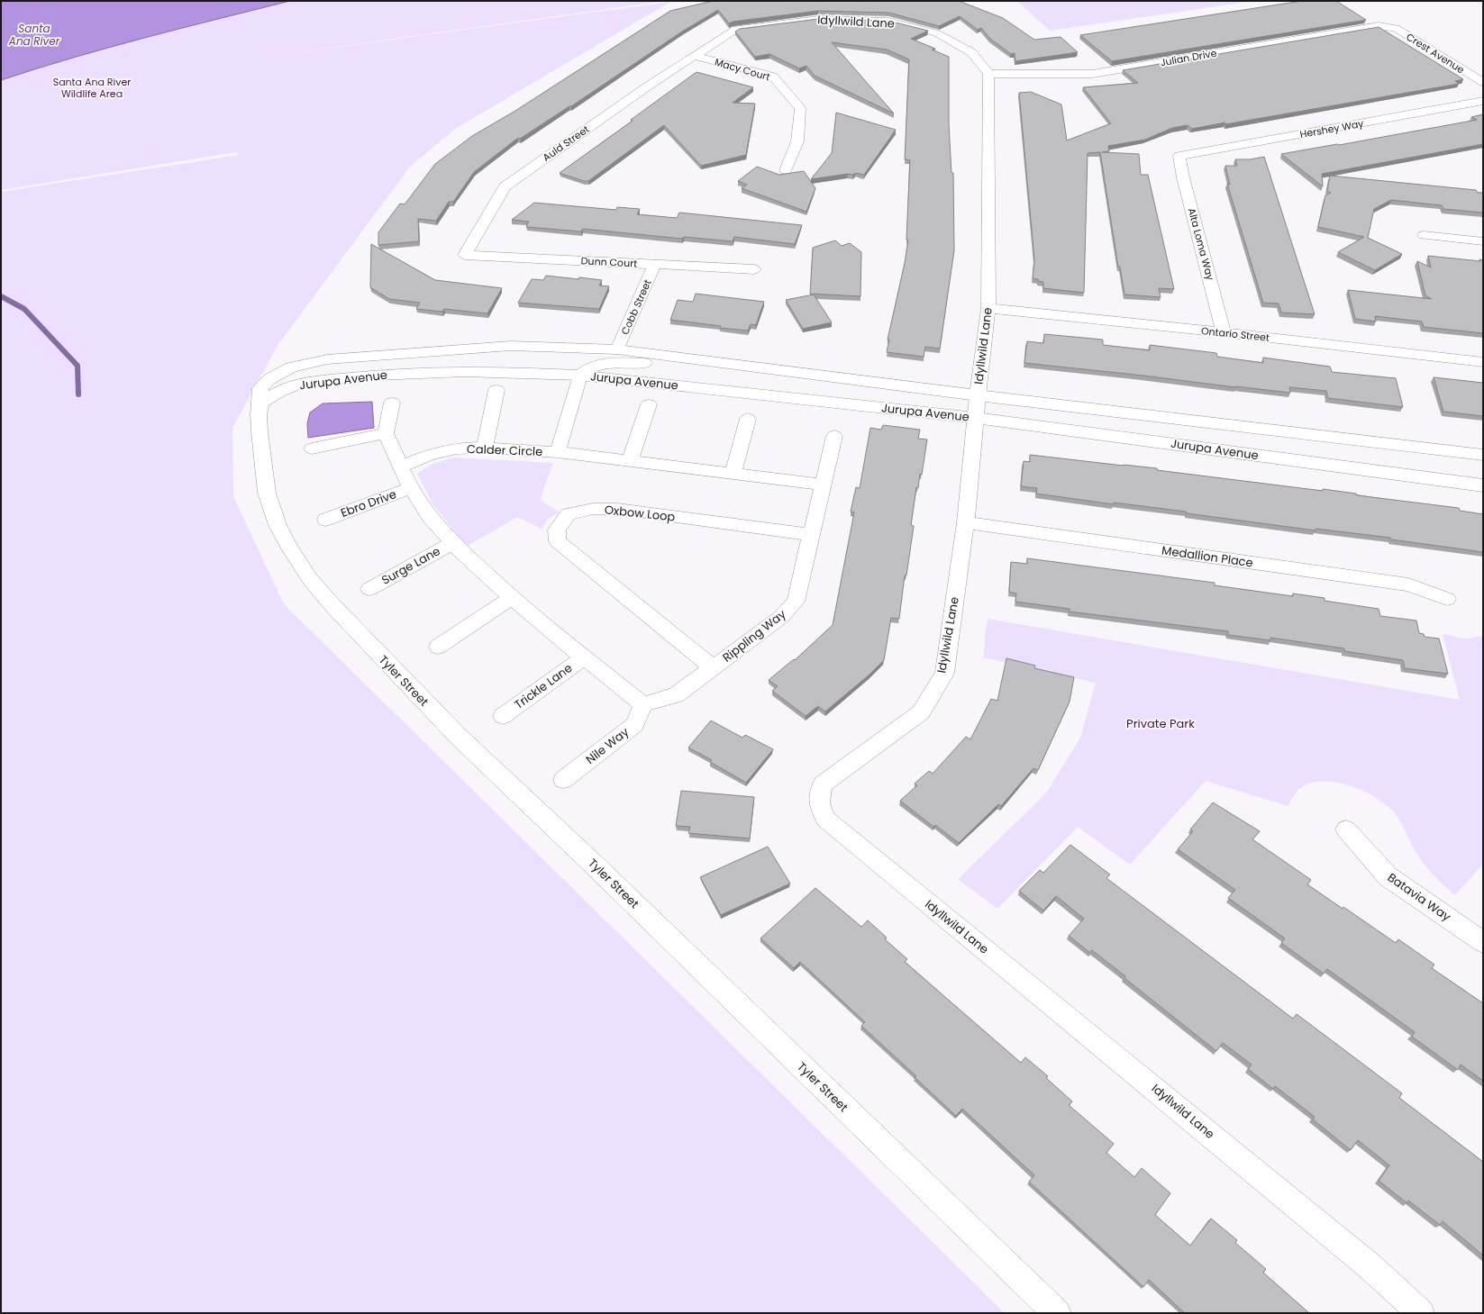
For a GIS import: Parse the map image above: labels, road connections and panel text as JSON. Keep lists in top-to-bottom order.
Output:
{
  "streets": {
    "main road": ["Jurupa Avenue", "Tyler Street"],
    "street": [
      "Idyllwild Lane",
      "Crest Avenue",
      "Julian Drive",
      "Macy Court",
      "Hershey Way",
      "Auld Street",
      "Alta Loma Way",
      "Dunn Court",
      "Cobb Street",
      "Ontario Street",
      "Calder Circle",
      "Ebro Drive",
      "Oxbow Loop",
      "Medallion Place",
      "Surge Lane",
      "Rippling Way",
      "Trickle Lane",
      "Nile Way",
      "Batavia Way"
    ]
  },
  "crossings": [
    ["Idyllwild Lane", "Julian Drive"],
    ["Idyllwild Lane", "Macy Court"],
    ["Idyllwild Lane", "Auld Street"],
    ["Idyllwild Lane", "Ontario Street"],
    ["Idyllwild Lane", "Jurupa Avenue"],
    ["Idyllwild Lane", "Medallion Place"],
    ["Crest Avenue", "Julian Drive"],
    ["Macy Court", "Auld Street"],
    ["Hershey Way", "Alta Loma Way"],
    ["Auld Street", "Dunn Court"],
    ["Alta Loma Way", "Ontario Street"],
    ["Dunn Court", "Cobb Street"],
    ["Cobb Street", "Jurupa Avenue"],
    ["Jurupa Avenue", "Tyler Street"],
    ["Calder Circle", "Rippling Way"],
    ["Oxbow Loop", "Rippling Way"],
    ["Rippling Way", "Nile Way"]
  ],
  "water": ["Santa Ana River"],
  "parks": ["Santa Ana River Wildlife Area", "Private Park"]
}
